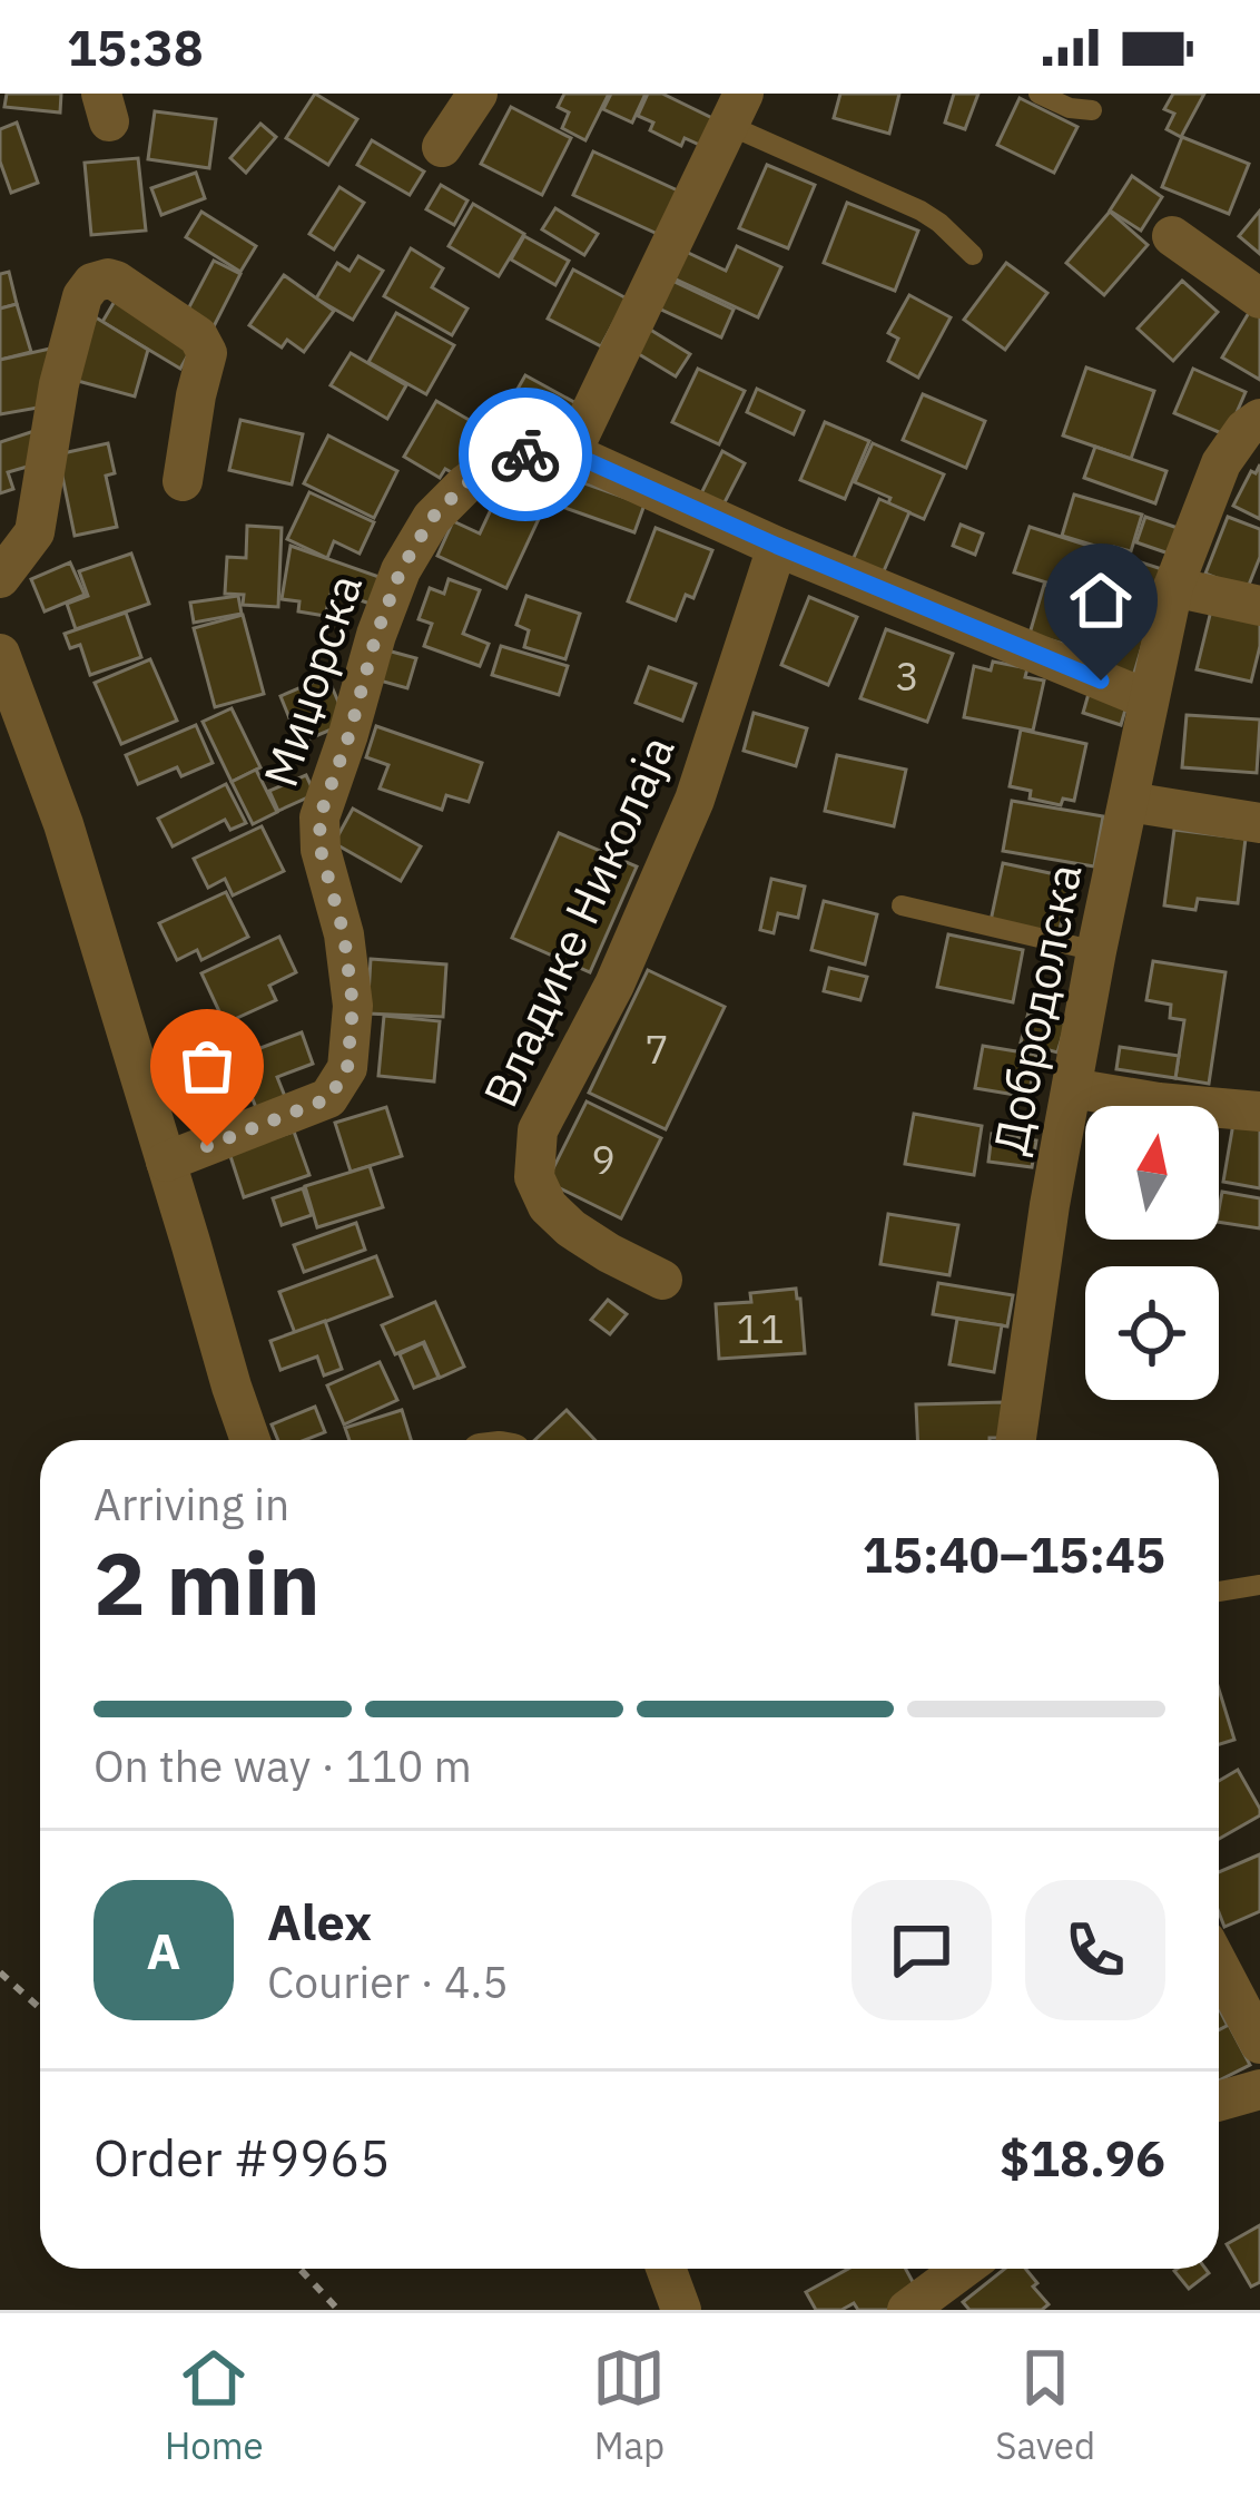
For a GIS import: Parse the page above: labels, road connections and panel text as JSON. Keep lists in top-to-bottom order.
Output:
{
  "streets": {
    "street": ["Миџорска", "Владике Николаја", "Добродолска"]
  },
  "house_numbers": [
    "3",
    "7",
    "9",
    "11"
  ],
  "north": "top",
  "page": {
    "status": "15:38",
    "heading": ["2 min", "Arriving in", "15:40–15:45"],
    "panel": [
      "Alex",
      "Courier · 4.5",
      "Order #9965",
      "$18.96"
    ],
    "bar": "On the way · 110 m",
    "round": "A",
    "tabs": ["Home", "Map", "Saved"]
  }
}
